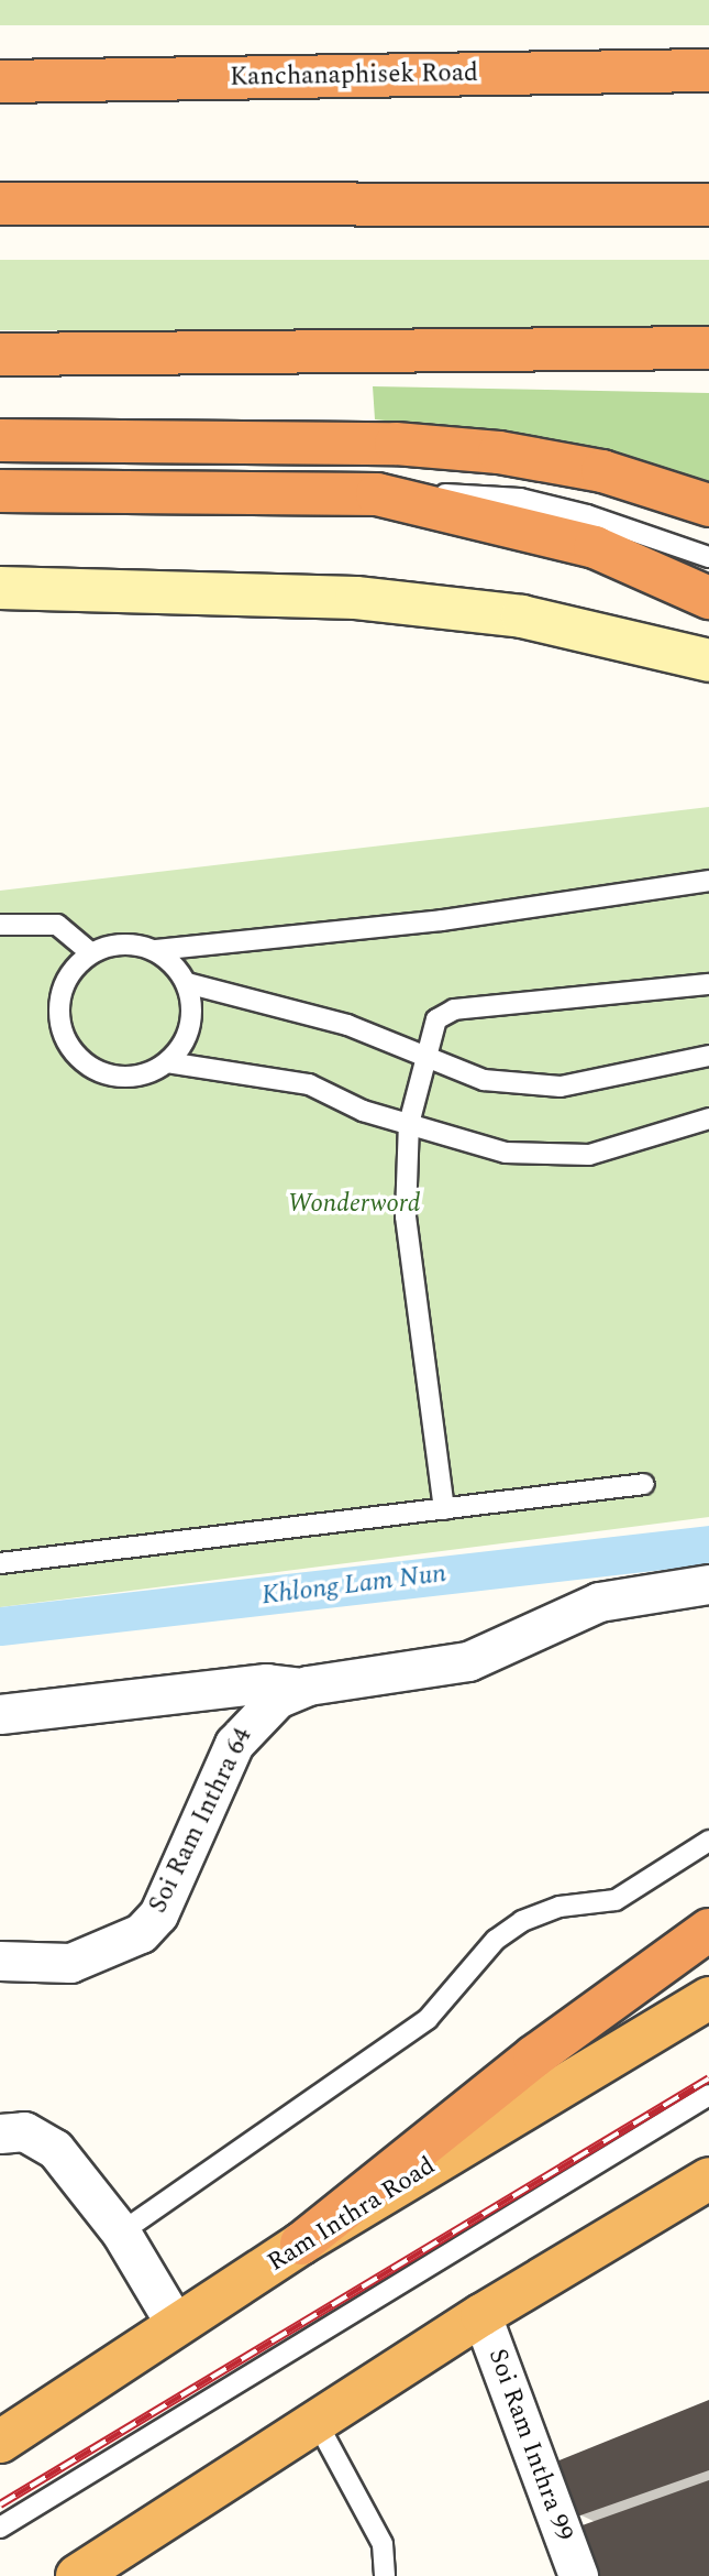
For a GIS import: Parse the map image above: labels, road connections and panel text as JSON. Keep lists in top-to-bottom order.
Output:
{
  "streets": {
    "highway": ["Kanchanaphisek Road", "Ram Inthra Road"],
    "street": ["Soi Ram Inthra 64", "Soi Ram Inthra 99"]
  },
  "water": ["Khlong Lam Nun"],
  "parks": ["Wonderword"]
}
